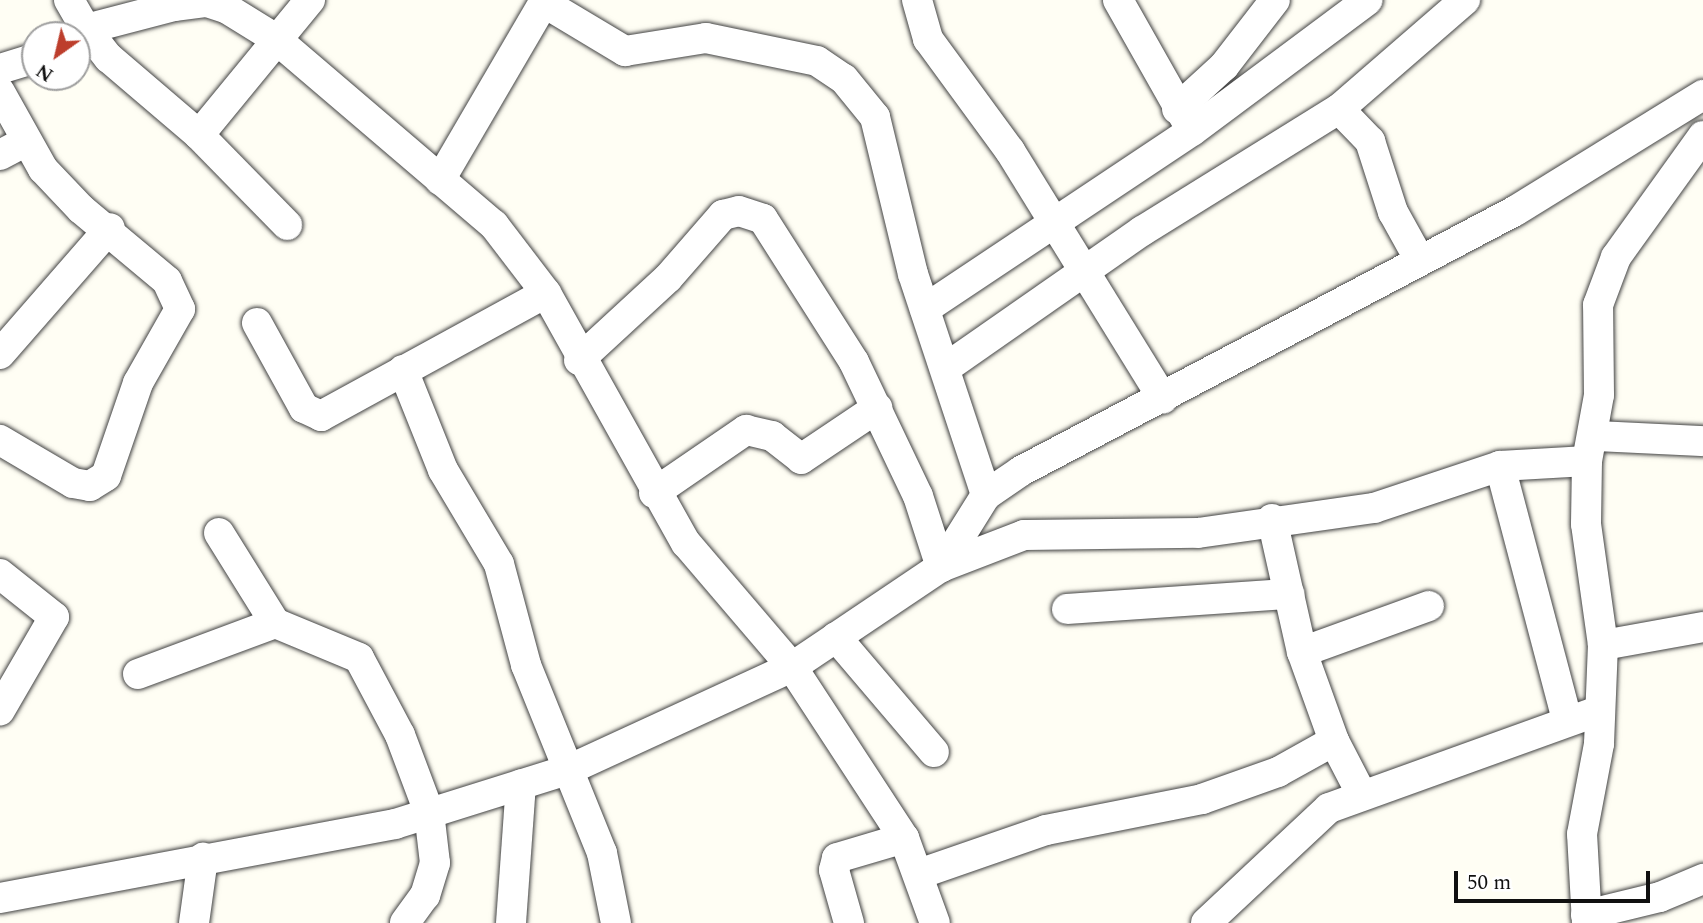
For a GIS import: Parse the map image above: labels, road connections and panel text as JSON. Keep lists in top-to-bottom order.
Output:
{
  "scale_bar": "50 m",
  "north": "bottom left"
}
